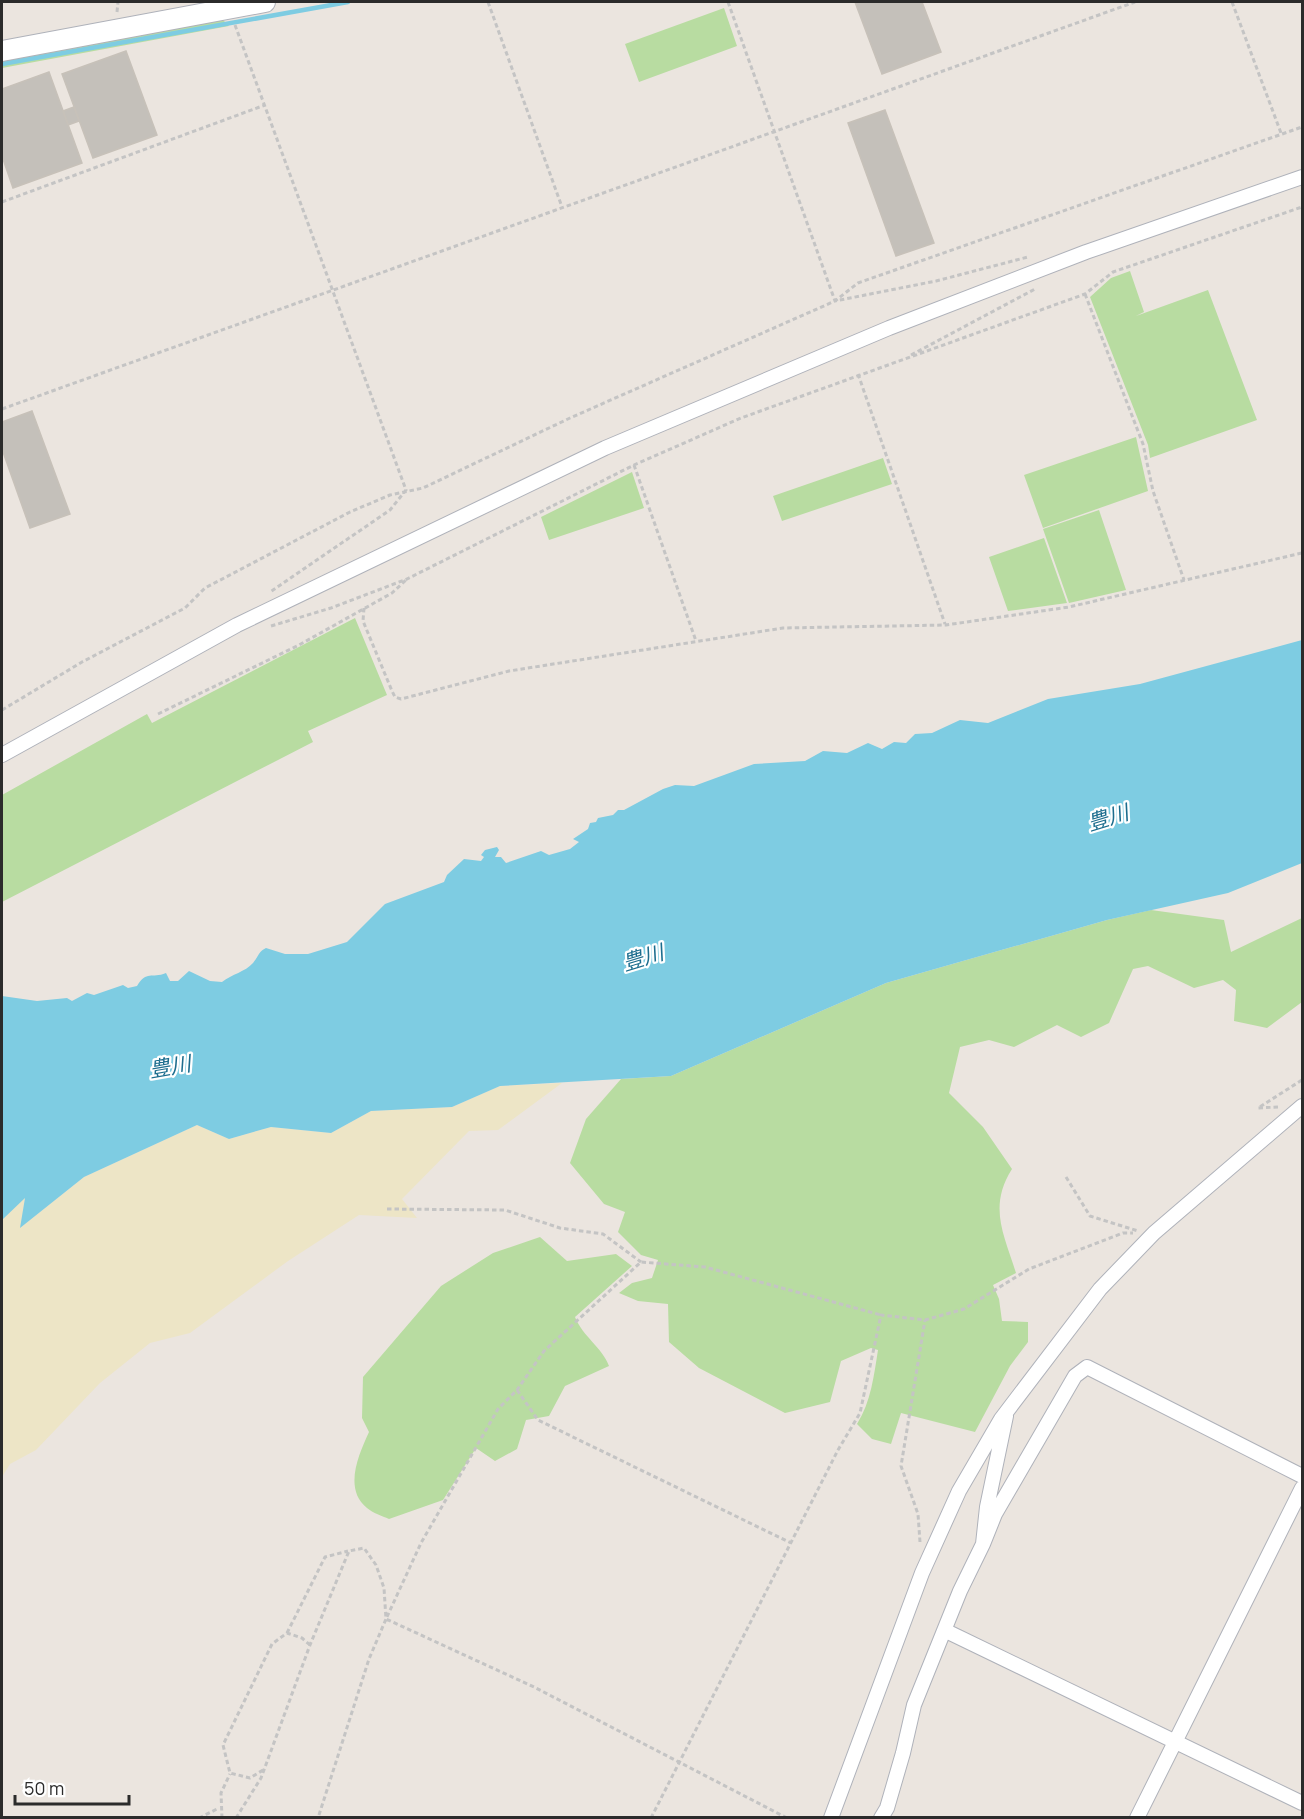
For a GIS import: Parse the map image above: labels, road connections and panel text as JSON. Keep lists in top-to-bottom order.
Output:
{
  "water": ["豊川"],
  "scale_bar": "50 m"
}
